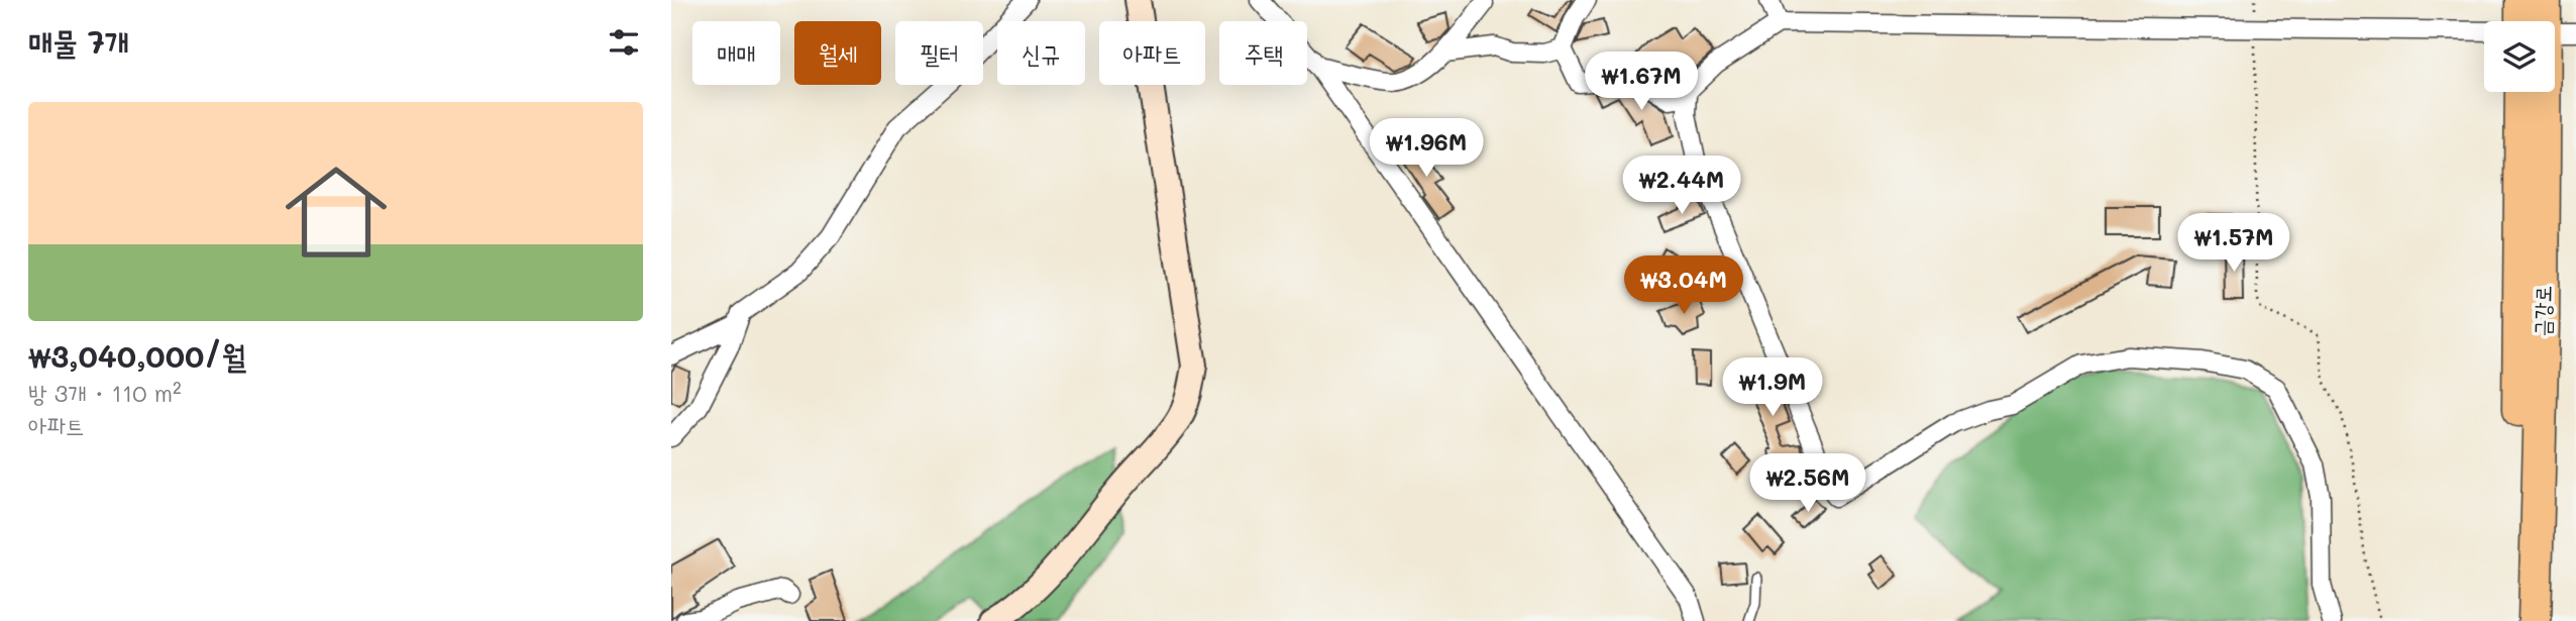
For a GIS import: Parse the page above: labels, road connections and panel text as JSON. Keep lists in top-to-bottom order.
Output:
{
  "streets": {
    "highway": ["금강로"]
  },
  "page": {
    "heading": "매물 7개",
    "chip": [
      "매매",
      "월세",
      "필터",
      "신규",
      "아파트",
      "주택"
    ],
    "price": [
      "₩1.67M",
      "₩1.96M",
      "₩2.44M",
      "₩1.57M",
      "₩3.04M",
      "₩1.9M",
      "₩2.56M"
    ],
    "list": [
      {
        "name": "₩3,040,000/월",
        "note": "방 3개 · 110 m² · 아파트"
      }
    ]
  }
}
